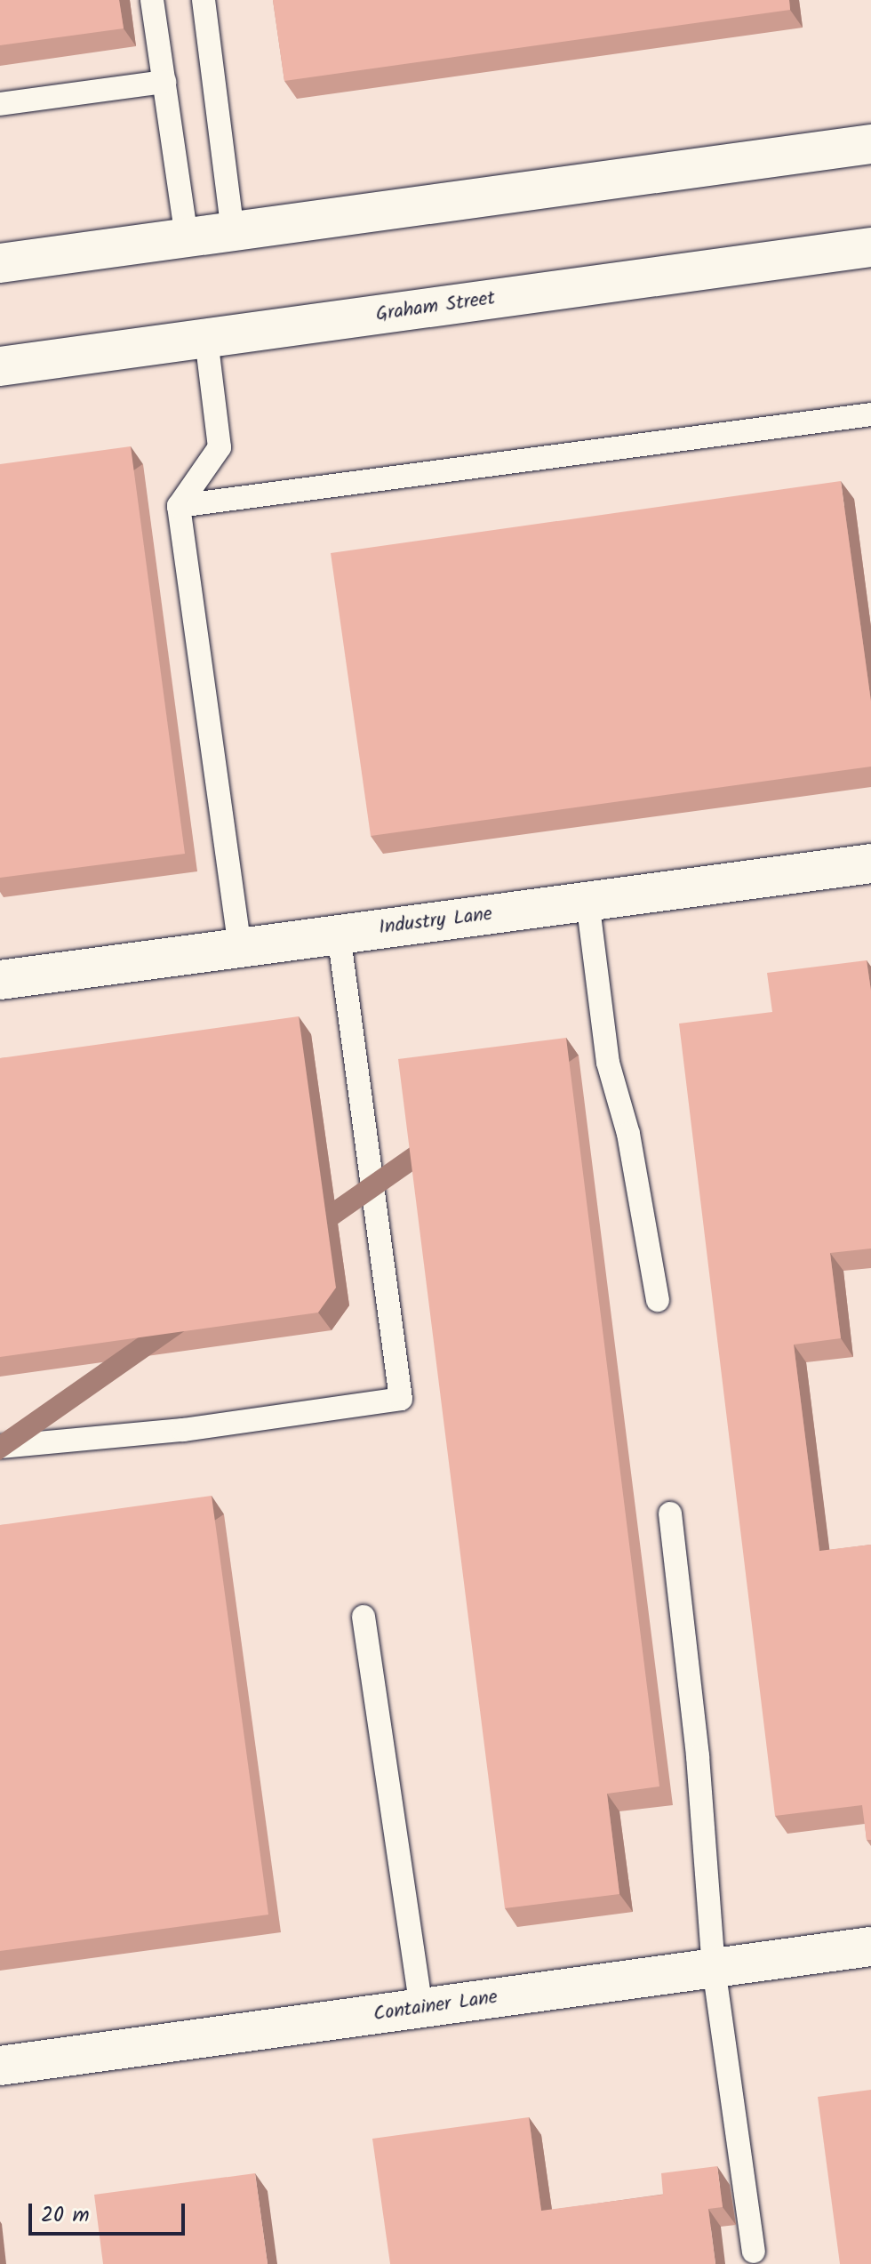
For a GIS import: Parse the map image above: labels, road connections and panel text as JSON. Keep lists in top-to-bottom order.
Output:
{
  "streets": {
    "street": ["Graham Street", "Industry Lane", "Container Lane"]
  },
  "scale_bar": "20 m"
}
